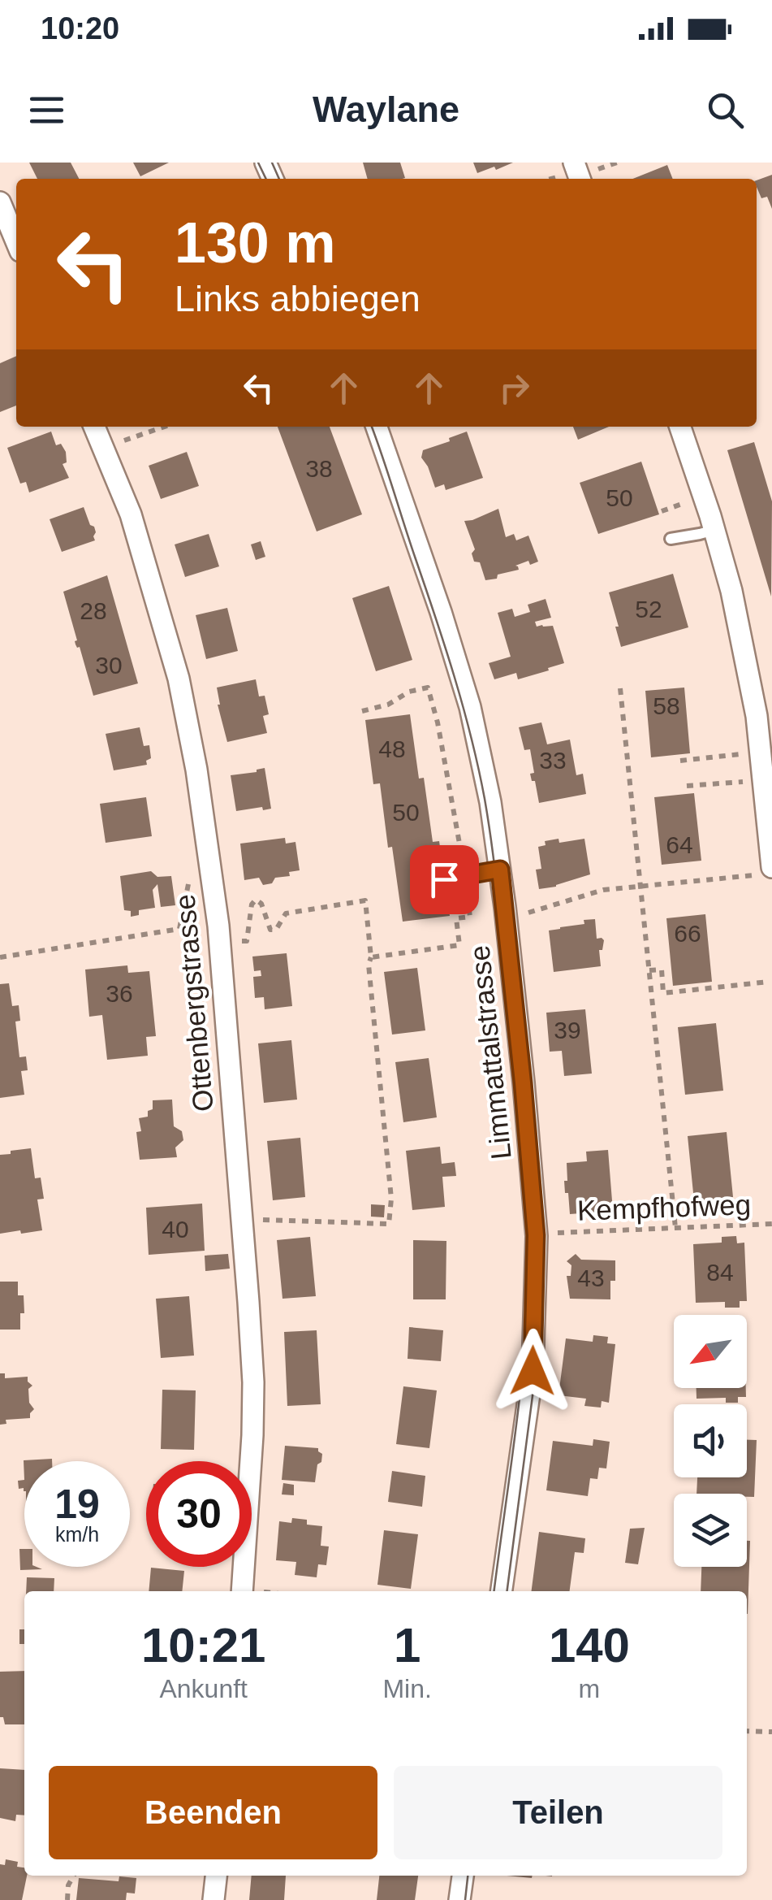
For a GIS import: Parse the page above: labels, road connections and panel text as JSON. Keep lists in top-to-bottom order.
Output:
{
  "streets": {
    "street": ["Ottenbergstrasse", "Limmattalstrasse"],
    "path": ["Kempfhofweg"]
  },
  "house_numbers": [
    "38",
    "50",
    "52",
    "28",
    "30",
    "58",
    "48",
    "33",
    "50",
    "64",
    "66",
    "36",
    "39",
    "40",
    "84",
    "43"
  ],
  "north": "bottom left",
  "page": {
    "status": "10:20",
    "header": "Waylane",
    "turn": ["130 m", "Links abbiegen"],
    "speed": "19 km/h",
    "limit": "30",
    "eta": [
      "10:21",
      "Ankunft",
      "1",
      "Min.",
      "140",
      "m"
    ],
    "buttons": ["Beenden", "Teilen"]
  }
}
